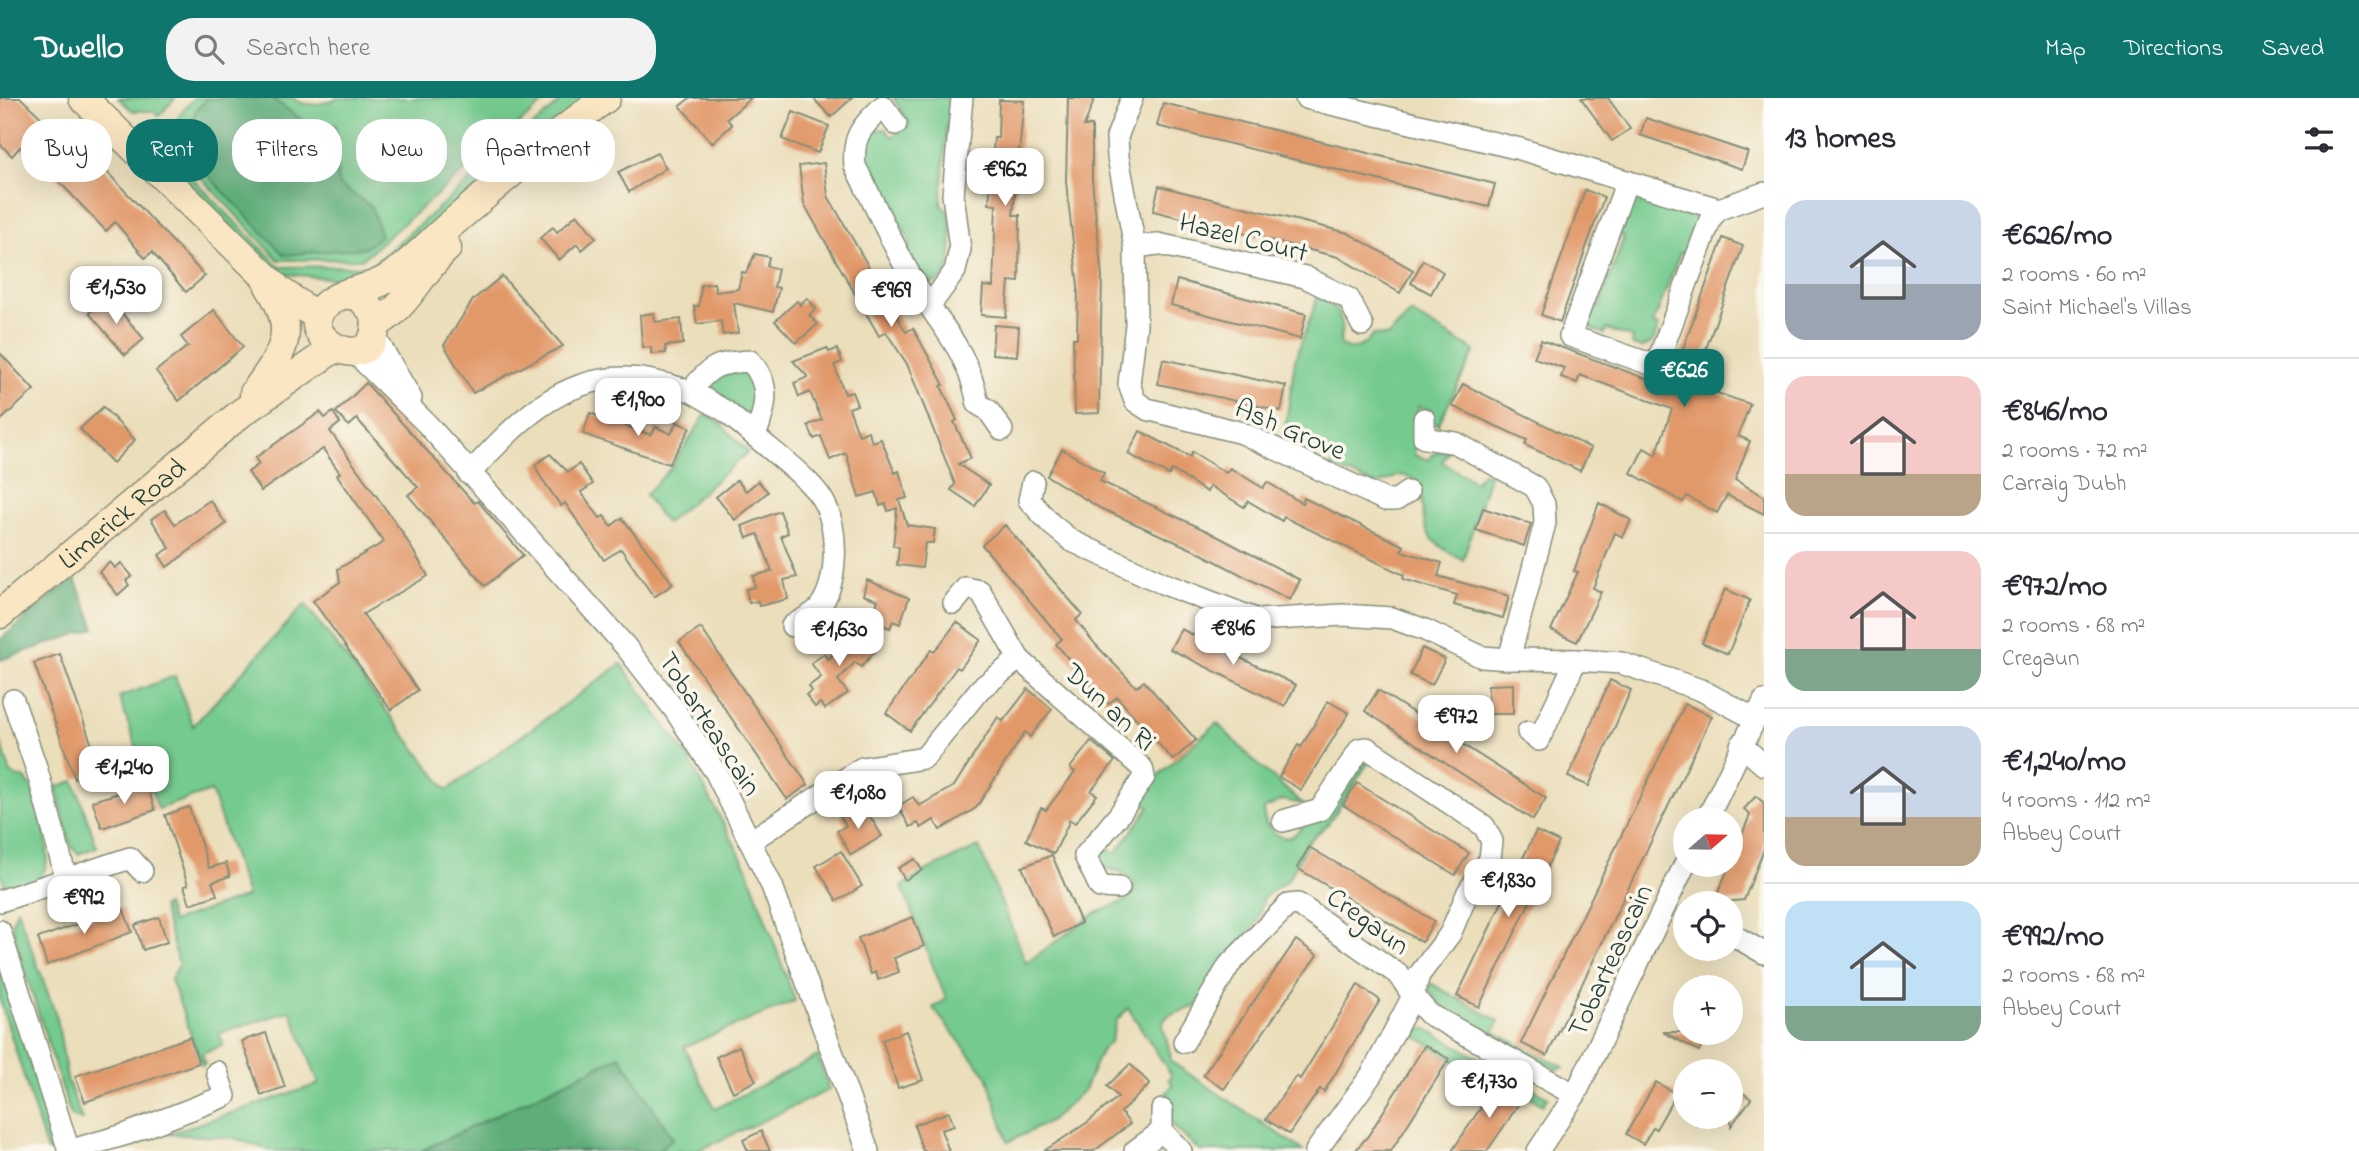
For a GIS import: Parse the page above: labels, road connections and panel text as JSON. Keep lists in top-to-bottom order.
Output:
{
  "streets": {
    "main road": ["Limerick Road"],
    "street": [
      "Hazel Court",
      "Ash Grove",
      "Dun an Ri",
      "Tobarteascain",
      "Cregaun"
    ]
  },
  "crossings": [
    ["Hazel Court", "Ash Grove"],
    ["Limerick Road", "Tobarteascain"],
    ["Tobarteascain", "Cregaun"]
  ],
  "north": "right",
  "page": {
    "header": "Dwello",
    "search": "Search here",
    "nav": ["Map", "Directions", "Saved"],
    "heading": "13 homes",
    "chip": [
      "Buy",
      "Rent",
      "Filters",
      "New",
      "Apartment"
    ],
    "price": [
      "€962",
      "€1,530",
      "€969",
      "€626",
      "€1,900",
      "€846",
      "€1,630",
      "€972",
      "€1,240",
      "€1,080",
      "€1,830",
      "€992",
      "€1,730"
    ],
    "list": [
      {
        "name": "€626/mo",
        "note": "2 rooms · 60 m² · Saint Michael's Villas"
      },
      {
        "name": "€846/mo",
        "note": "2 rooms · 72 m² · Carraig Dubh"
      },
      {
        "name": "€972/mo",
        "note": "2 rooms · 68 m² · Cregaun"
      },
      {
        "name": "€1,240/mo",
        "note": "4 rooms · 112 m² · Abbey Court"
      },
      {
        "name": "€992/mo",
        "note": "2 rooms · 68 m² · Abbey Court"
      }
    ],
    "map_buttons": ["+", "−"]
  }
}
